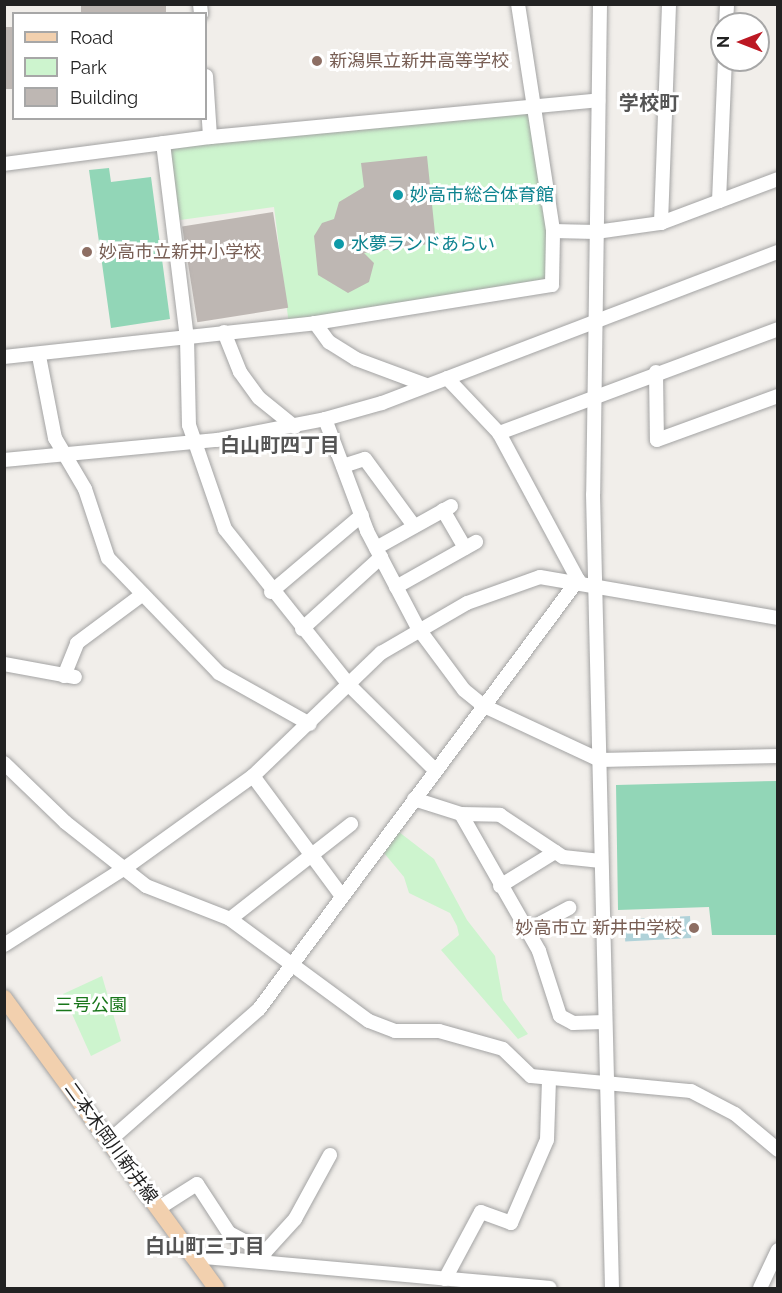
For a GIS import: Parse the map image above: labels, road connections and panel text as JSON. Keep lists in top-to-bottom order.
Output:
{
  "streets": {
    "main road": ["二本木岡川新井線"]
  },
  "districts": ["学校町", "白山町四丁目", "白山町三丁目"],
  "parks": ["三号公園"],
  "places": [
    "新潟県立新井高等学校",
    "妙高市総合体育館",
    "水夢ランドあらい",
    "妙高市立新井小学校",
    "妙高市立 新井中学校"
  ],
  "legend": ["Road", "Park", "Building"],
  "north": "left"
}
